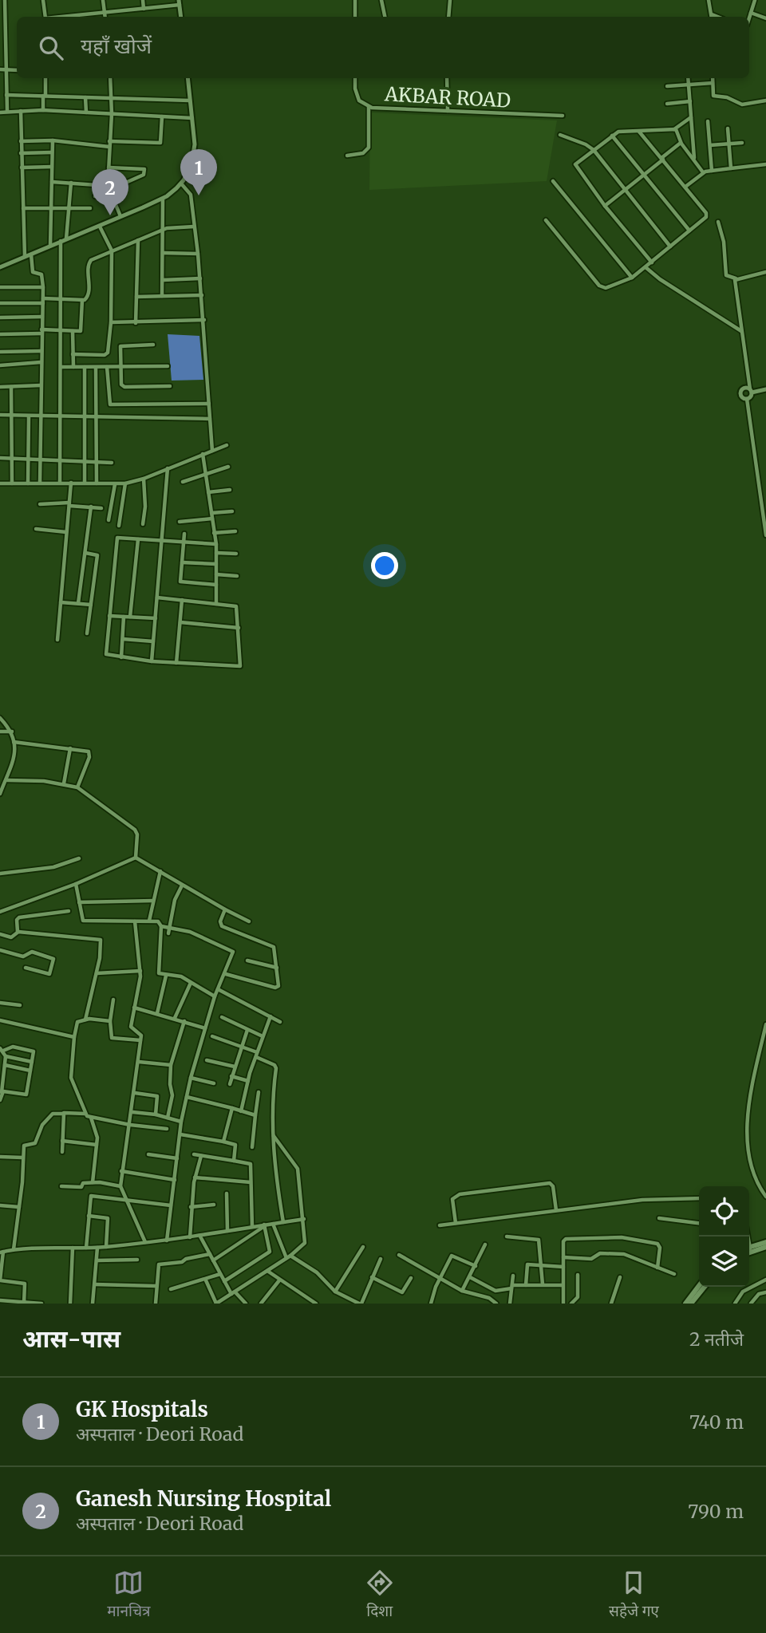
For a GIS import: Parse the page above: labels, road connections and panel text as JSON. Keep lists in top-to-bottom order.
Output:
{
  "streets": {
    "street": ["AKBAR ROAD"]
  },
  "page": {
    "search": "यहाँ खोजें",
    "pins": ["1", "2"],
    "heading": ["आस-पास", "2 नतीजे"],
    "list": [
      {
        "mark": "1",
        "name": "GK Hospitals",
        "note": "अस्पताल · Deori Road",
        "value": "740 m"
      },
      {
        "mark": "2",
        "name": "Ganesh Nursing Hospital",
        "note": "अस्पताल · Deori Road",
        "value": "790 m"
      }
    ],
    "nav": ["मानचित्र", "दिशा", "सहेजे गए"]
  }
}
